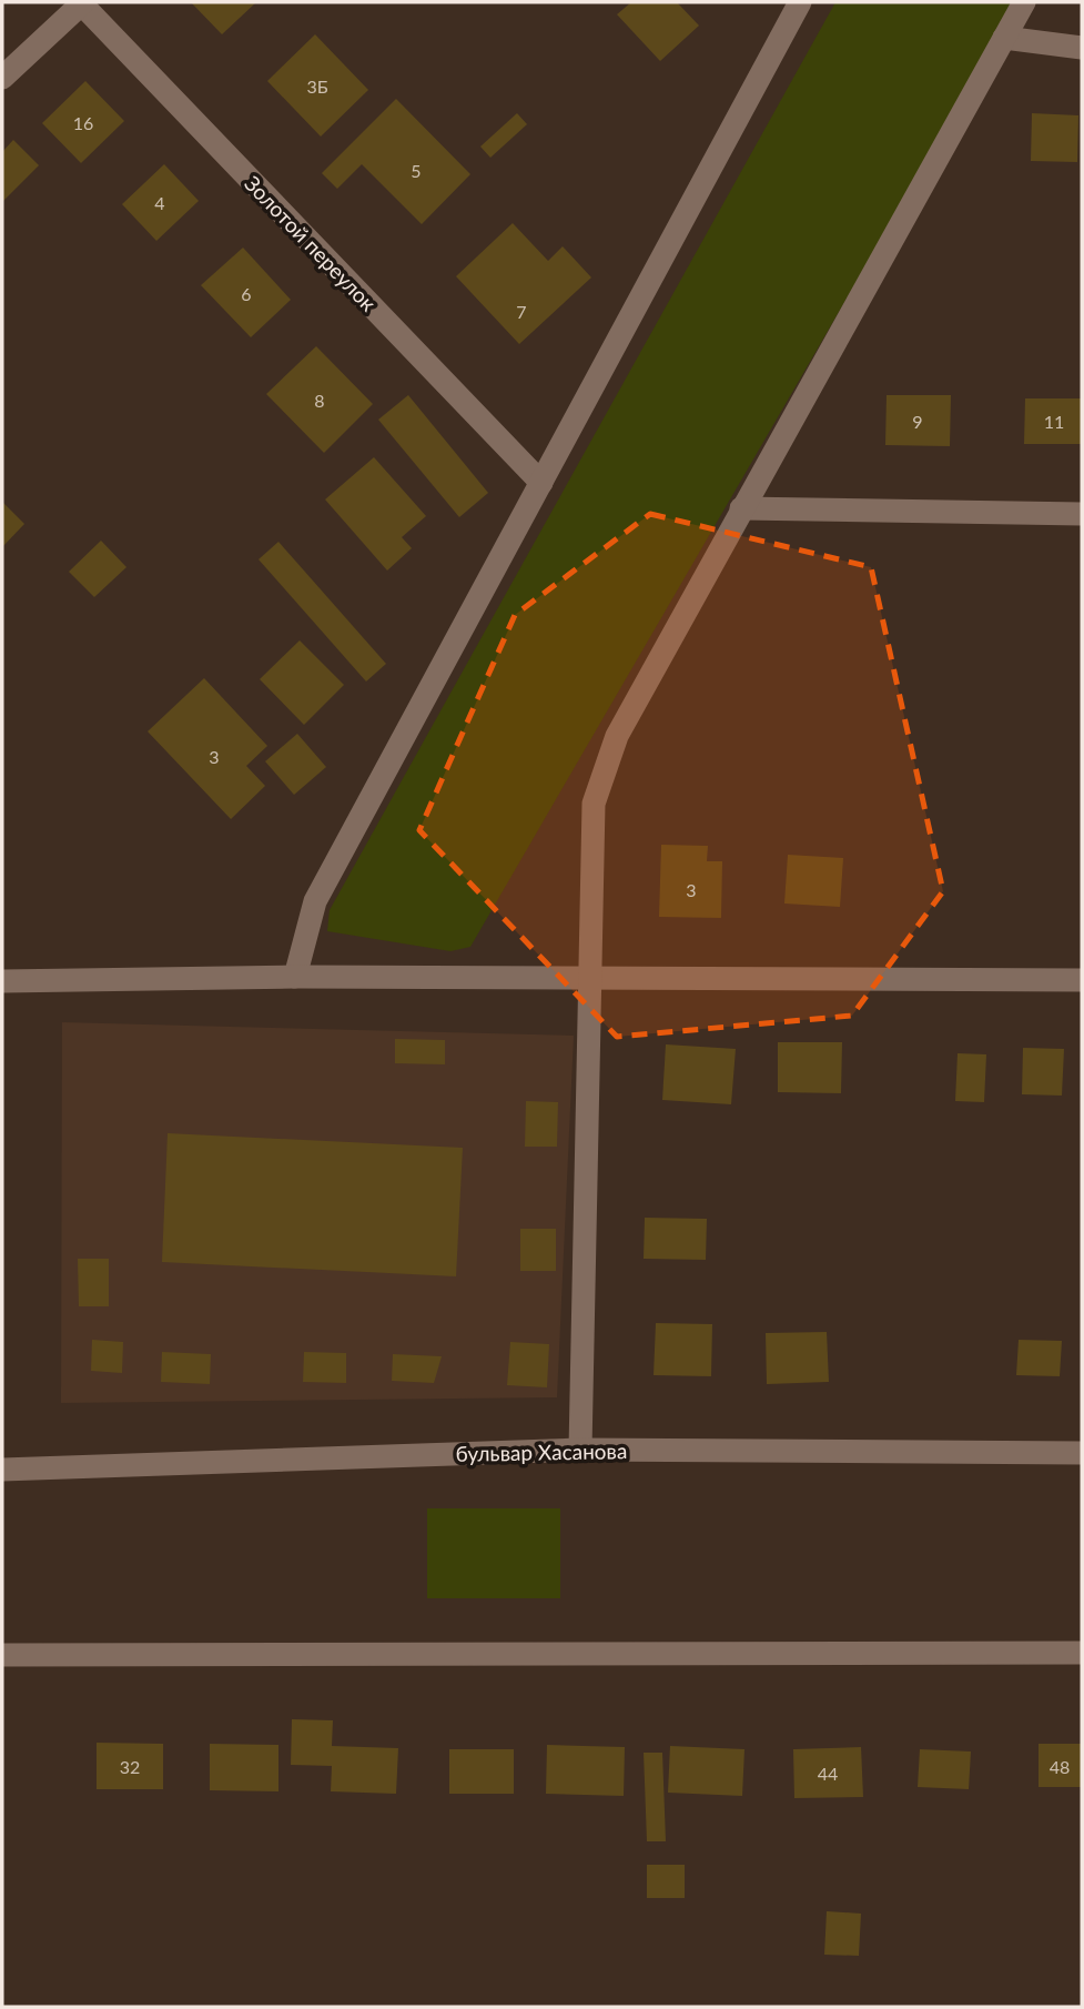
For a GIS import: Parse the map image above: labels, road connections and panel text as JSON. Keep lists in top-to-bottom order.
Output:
{
  "streets": {
    "street": ["Золотой переулок", "бульвар Хасанова"]
  },
  "house_numbers": [
    "3Б",
    "16",
    "5",
    "4",
    "6",
    "7",
    "8",
    "9",
    "11",
    "3",
    "3",
    "32",
    "48",
    "44"
  ]
}
